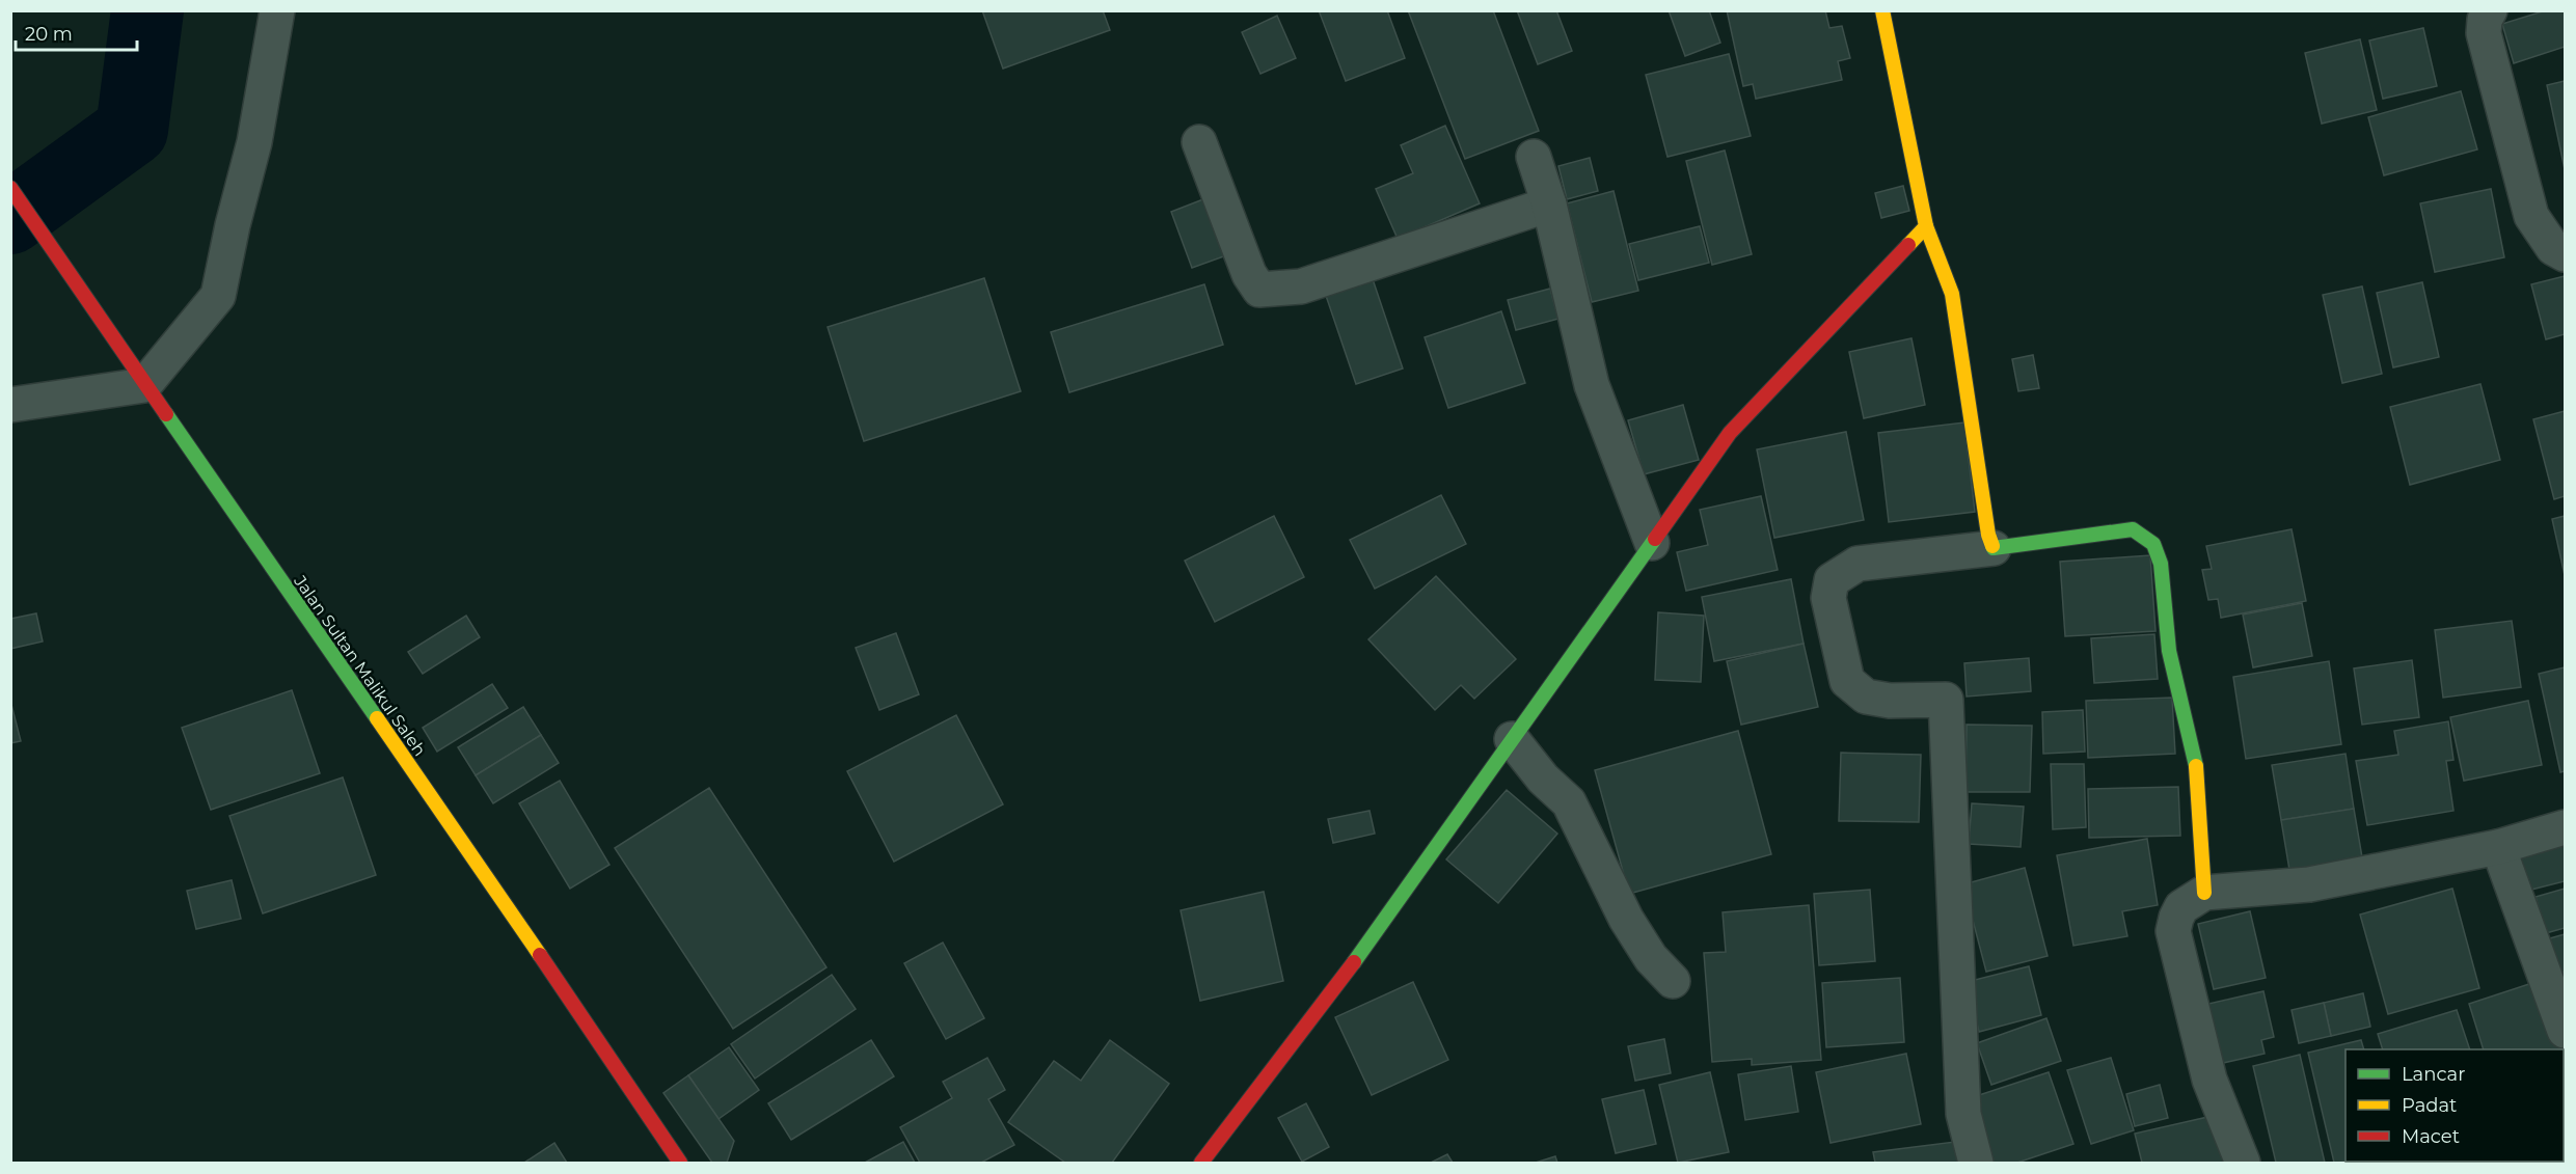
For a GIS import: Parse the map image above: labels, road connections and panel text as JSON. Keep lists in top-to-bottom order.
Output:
{
  "streets": {
    "street": ["Jalan Sultan Malikul Saleh"]
  },
  "legend": ["Lancar", "Padat", "Macet"],
  "scale_bar": "20 m"
}
